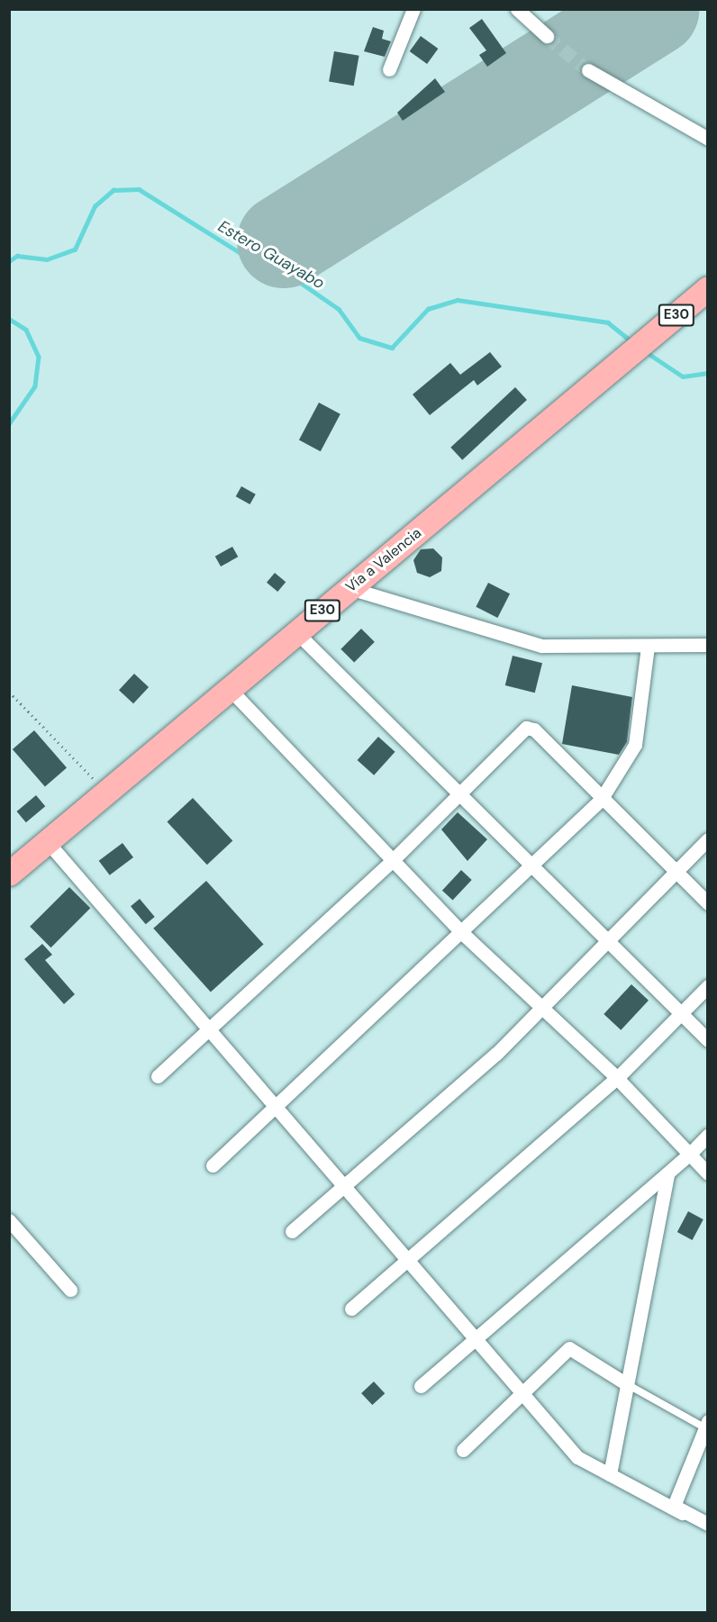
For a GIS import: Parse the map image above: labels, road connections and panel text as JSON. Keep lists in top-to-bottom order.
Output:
{
  "streets": {
    "highway": ["E30", "Vía a Valencia"]
  },
  "water": ["Estero Guayabo"]
}
